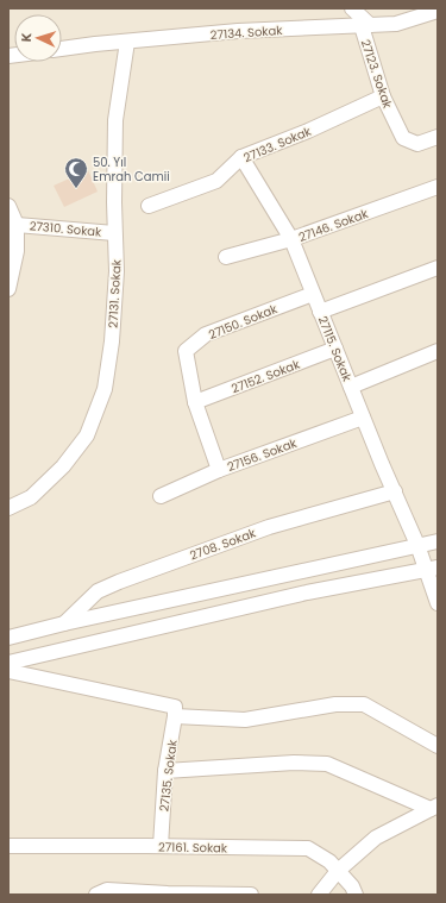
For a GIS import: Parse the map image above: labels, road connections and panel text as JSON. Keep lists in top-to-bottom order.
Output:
{
  "streets": {
    "street": [
      "27134. Sokak",
      "27123. Sokak",
      "27133. Sokak",
      "27146. Sokak",
      "27310. Sokak",
      "27131. Sokak",
      "27150. Sokak",
      "27115. Sokak",
      "27152. Sokak",
      "27156. Sokak",
      "2708. Sokak",
      "27135. Sokak",
      "27161. Sokak"
    ]
  },
  "crossings": [
    ["27134. Sokak", "27123. Sokak"],
    ["27134. Sokak", "27131. Sokak"],
    ["27123. Sokak", "27133. Sokak"],
    ["27133. Sokak", "27115. Sokak"],
    ["27146. Sokak", "27115. Sokak"],
    ["27310. Sokak", "27131. Sokak"],
    ["27150. Sokak", "27115. Sokak"],
    ["27150. Sokak", "27152. Sokak"],
    ["27150. Sokak", "27156. Sokak"],
    ["27115. Sokak", "27152. Sokak"],
    ["27115. Sokak", "27156. Sokak"],
    ["27115. Sokak", "2708. Sokak"],
    ["27135. Sokak", "27161. Sokak"]
  ],
  "places": {
    "mosque": ["50. Yıl Emrah Camii"]
  },
  "north": "left"
}
